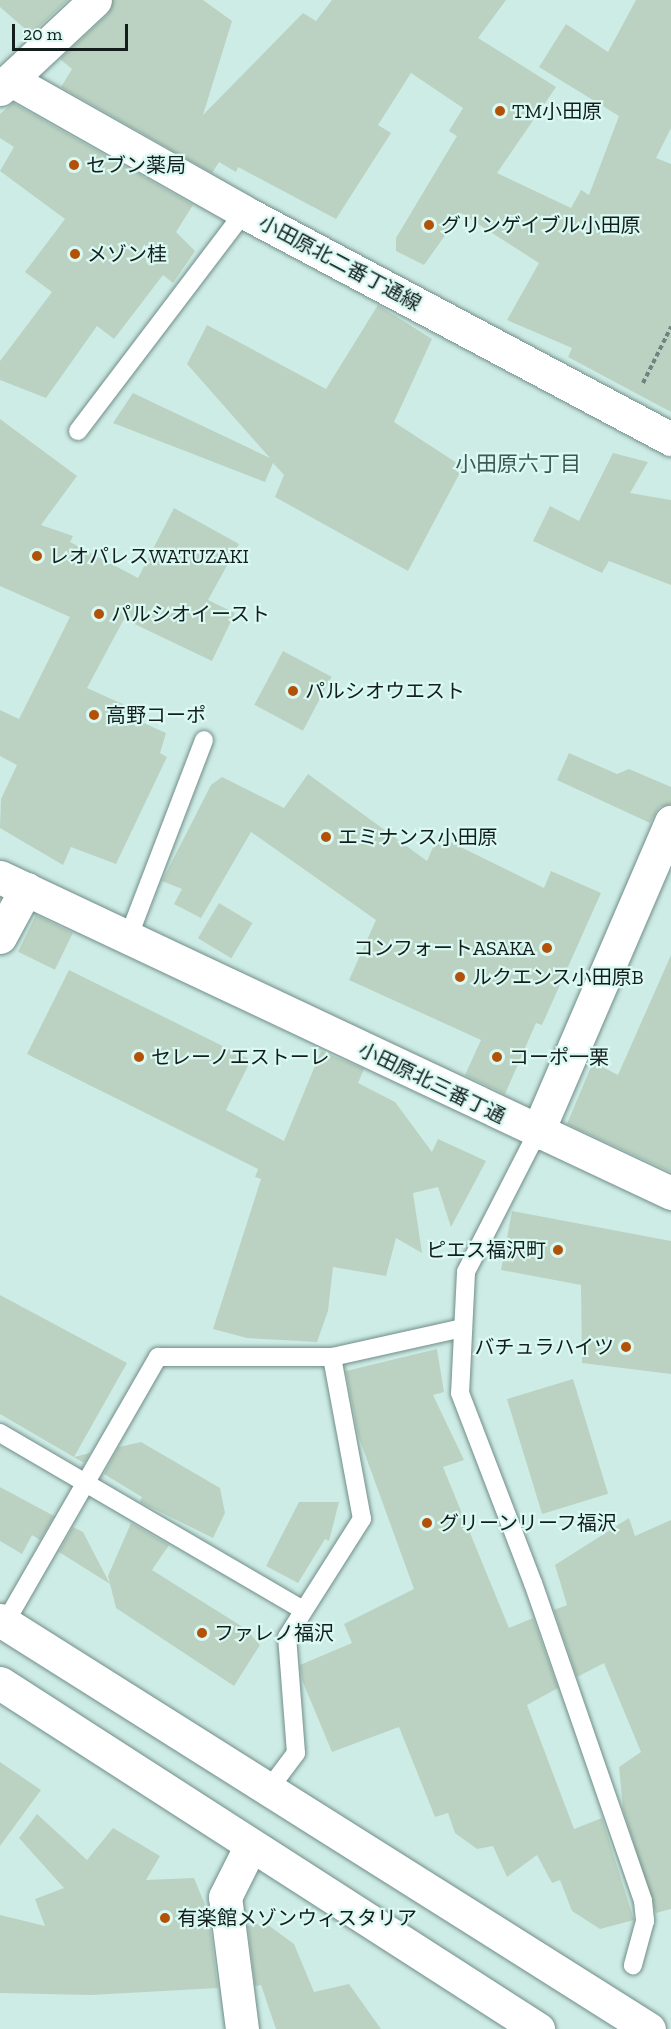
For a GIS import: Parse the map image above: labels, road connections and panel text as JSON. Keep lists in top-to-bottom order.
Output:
{
  "streets": {
    "street": ["小田原北二番丁通線", "小田原北三番丁通"]
  },
  "districts": ["小田原六丁目"],
  "places": [
    "TM小田原",
    "セブン薬局",
    "グリンゲイブル小田原",
    "メゾン桂",
    "レオパレスWATUZAKI",
    "パルシオイースト",
    "パルシオウエスト",
    "高野コーポ",
    "エミナンス小田原",
    "コンフォートASAKA",
    "ルクエンス小田原B",
    "セレーノエストーレ",
    "コーポ一栗",
    "ピエス福沢町",
    "バチュラハイツ",
    "グリーンリーフ福沢",
    "ファレノ福沢",
    "有楽館メゾンウィスタリア"
  ],
  "scale_bar": "20 m"
}
